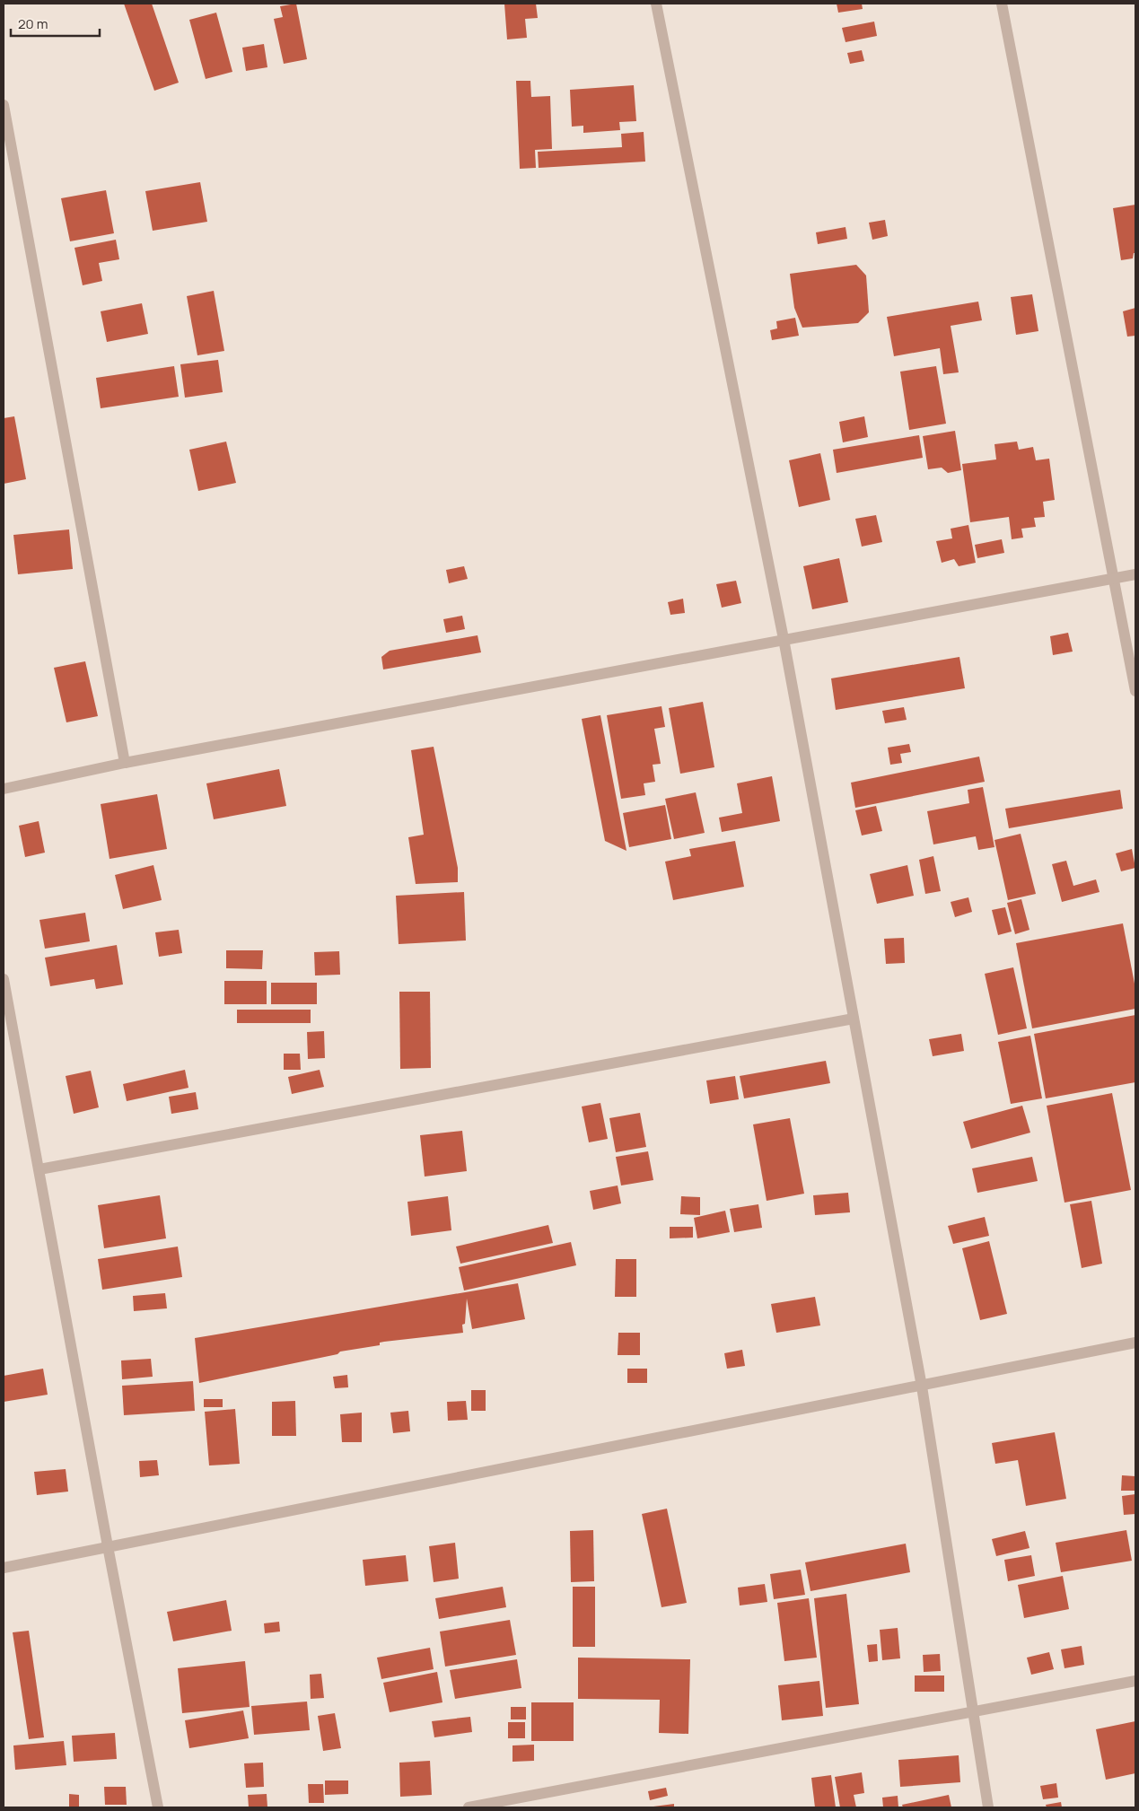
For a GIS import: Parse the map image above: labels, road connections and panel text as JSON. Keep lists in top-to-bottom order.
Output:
{
  "scale_bar": "20 m"
}
